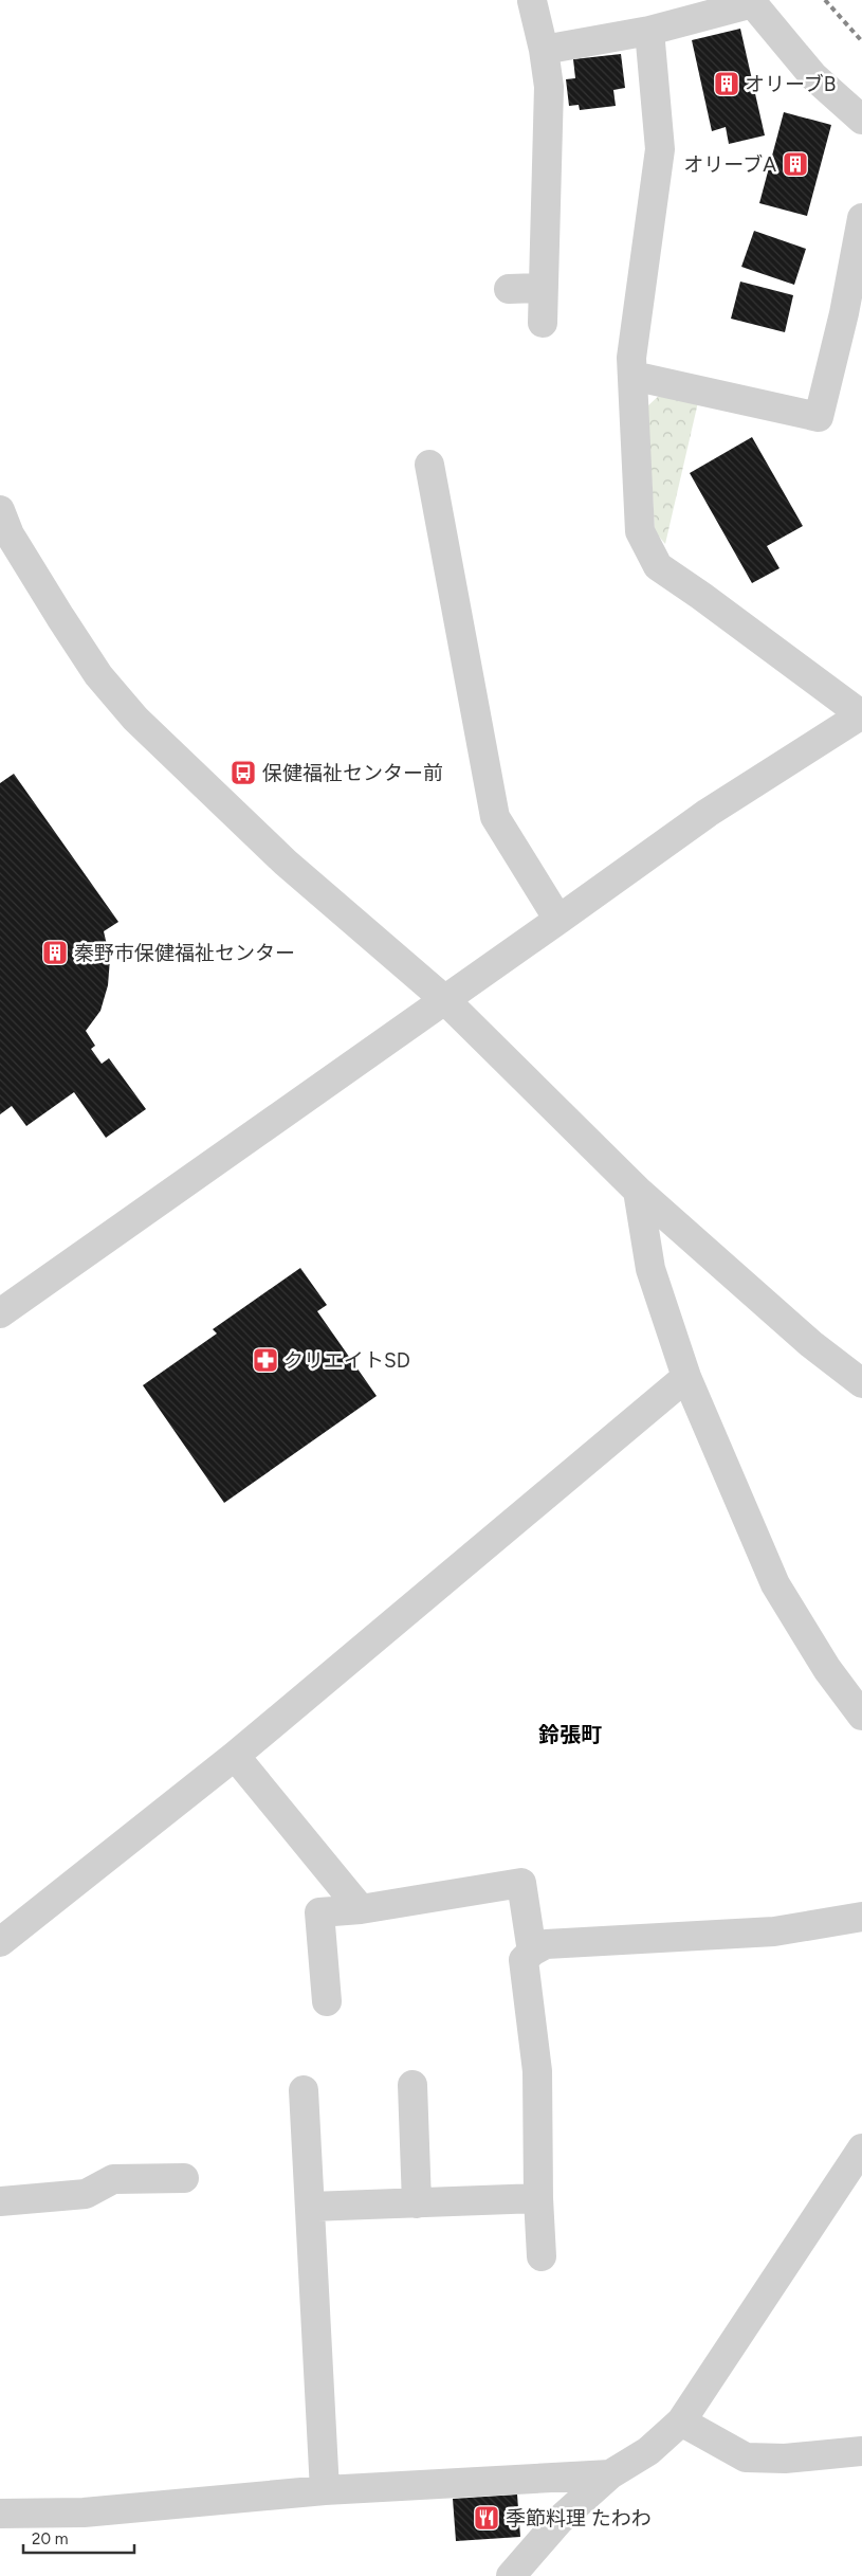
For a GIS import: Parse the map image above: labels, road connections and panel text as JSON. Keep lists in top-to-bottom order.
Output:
{
  "districts": ["鈴張町"],
  "places": {
    "building": ["オリーブB", "オリーブA", "秦野市保健福祉センター"],
    "bus stop": ["保健福祉センター前"],
    "pharmacy": ["クリエイトSD"],
    "restaurant": ["季節料理 たわわ"]
  },
  "scale_bar": "20 m"
}
